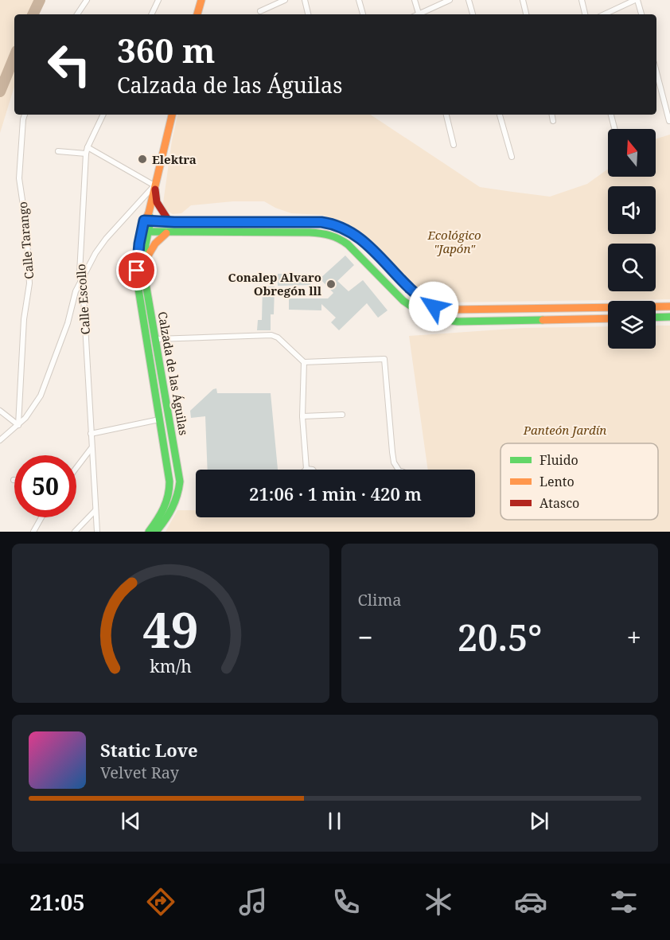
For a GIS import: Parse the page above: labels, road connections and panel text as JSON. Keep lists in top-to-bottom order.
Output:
{
  "streets": {
    "main road": ["Calzada de las Águilas"],
    "street": ["Calle Tarango", "Calle Escollo"]
  },
  "parks": ["Ecológico \"Japón\"", "Panteón Jardín"],
  "places": ["Elektra", "Conalep Alvaro Obregón lll"],
  "legend": ["Fluido", "Lento", "Atasco"],
  "north": "top",
  "page": {
    "turn": ["360 m", "Calzada de las Águilas"],
    "limit": "50",
    "trip": "21:06 · 1 min · 420 m",
    "tile": "Clima",
    "heat": ["−", "20.5°", "+"],
    "song": ["Static Love", "Velvet Ray"],
    "tabs": "21:05",
    "gauge": ["49", "km/h"]
  }
}
